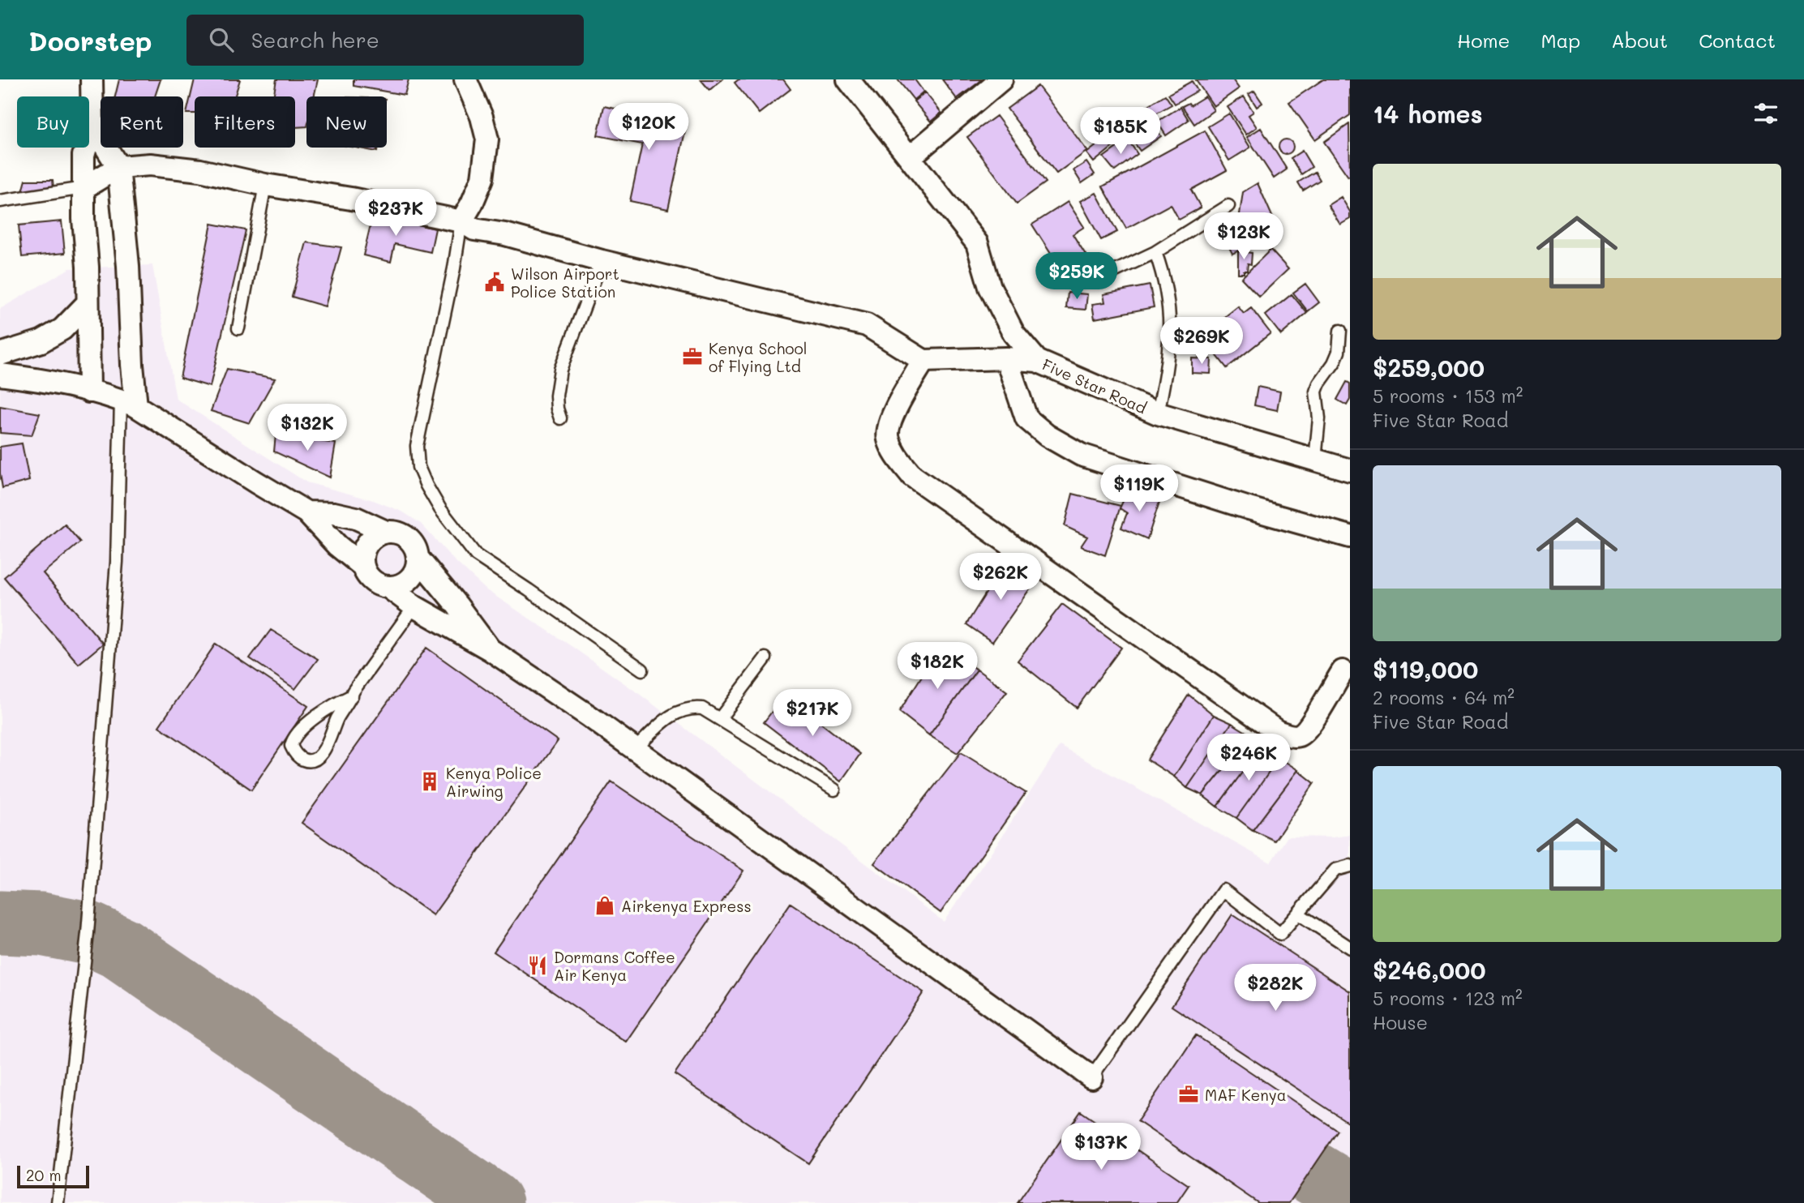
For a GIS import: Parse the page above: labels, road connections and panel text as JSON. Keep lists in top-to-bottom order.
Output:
{
  "streets": {
    "street": ["Five Star Road"]
  },
  "places": {
    "public building": ["Wilson Airport Police Station"],
    "office": ["Kenya School of Flying Ltd", "MAF Kenya"],
    "building": ["Kenya Police Airwing"],
    "shop": ["Airkenya Express"],
    "restaurant": ["Dormans Coffee Air Kenya"]
  },
  "scale_bar": "20 m",
  "page": {
    "header": "Doorstep",
    "search": "Search here",
    "nav": [
      "Home",
      "Map",
      "About",
      "Contact"
    ],
    "heading": "14 homes",
    "chip": [
      "Buy",
      "Rent",
      "Filters",
      "New"
    ],
    "price": [
      "$120K",
      "$185K",
      "$237K",
      "$123K",
      "$259K",
      "$269K",
      "$132K",
      "$119K",
      "$262K",
      "$182K",
      "$217K",
      "$246K",
      "$282K",
      "$137K"
    ],
    "list": [
      {
        "name": "$259,000",
        "note": "5 rooms · 153 m² · Five Star Road"
      },
      {
        "name": "$119,000",
        "note": "2 rooms · 64 m² · Five Star Road"
      },
      {
        "name": "$246,000",
        "note": "5 rooms · 123 m² · House"
      }
    ],
    "scale": "20 m"
  }
}
